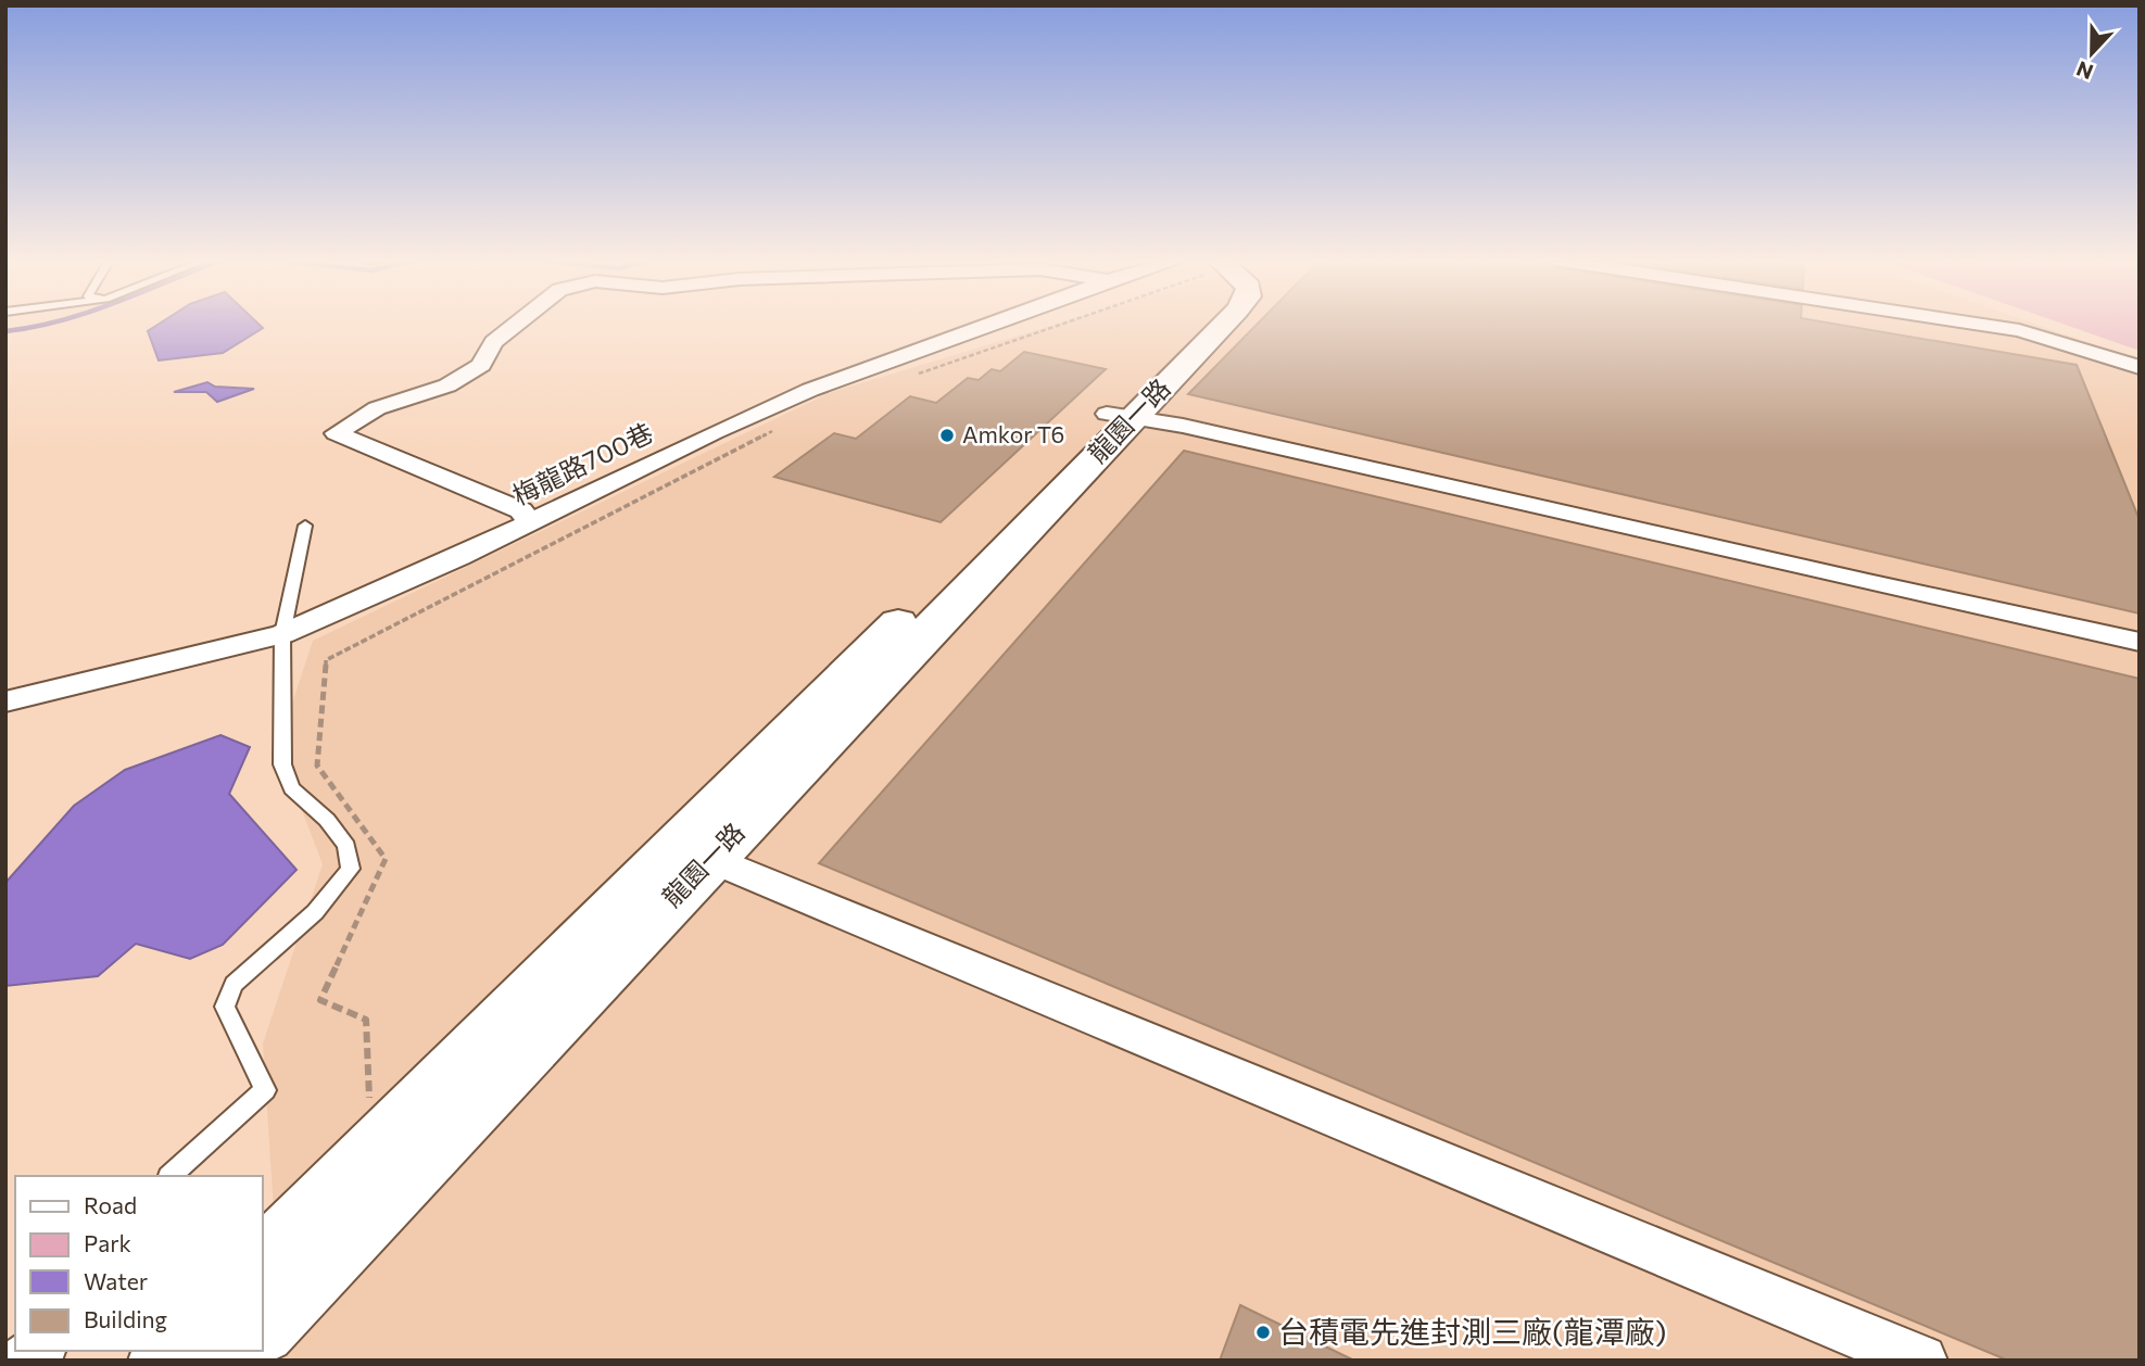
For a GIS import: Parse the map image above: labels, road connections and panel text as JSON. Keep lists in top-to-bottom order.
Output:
{
  "streets": {
    "street": ["龍園一路", "梅龍路700巷"]
  },
  "places": ["Amkor T6", "台積電先進封測三廠(龍潭廠)"],
  "legend": [
    "Road",
    "Park",
    "Water",
    "Building"
  ],
  "north": "bottom"
}
